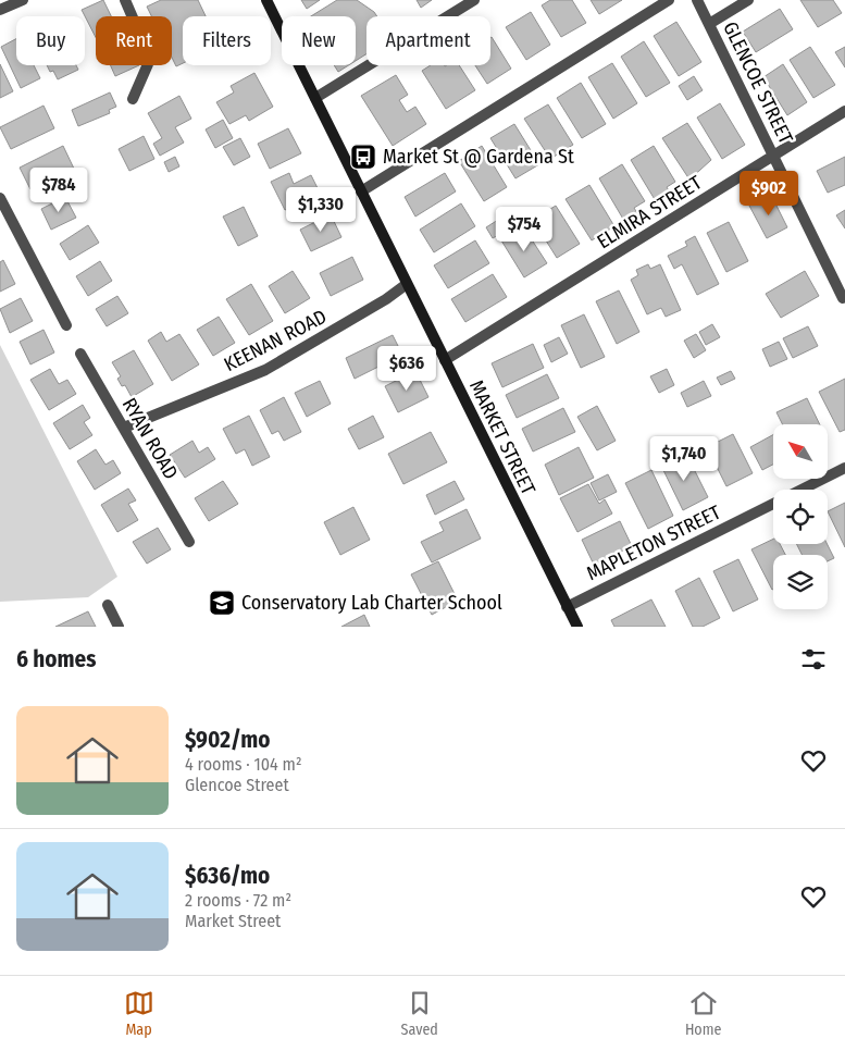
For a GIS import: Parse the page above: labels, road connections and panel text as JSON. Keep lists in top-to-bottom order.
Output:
{
  "streets": {
    "main road": ["MARKET STREET"],
    "street": [
      "GLENCOE STREET",
      "ELMIRA STREET",
      "KEENAN ROAD",
      "RYAN ROAD",
      "MAPLETON STREET"
    ]
  },
  "crossings": [
    ["GLENCOE STREET", "ELMIRA STREET"],
    ["ELMIRA STREET", "MARKET STREET"],
    ["KEENAN ROAD", "MARKET STREET"],
    ["KEENAN ROAD", "RYAN ROAD"],
    ["MARKET STREET", "MAPLETON STREET"]
  ],
  "places": {
    "bus stop": ["Market St @ Gardena St"],
    "school or university": ["Conservatory Lab Charter School"]
  },
  "north": "top left",
  "page": {
    "chip": [
      "Buy",
      "Rent",
      "Filters",
      "New",
      "Apartment"
    ],
    "price": [
      "$784",
      "$902",
      "$1,330",
      "$754",
      "$636",
      "$1,740"
    ],
    "heading": "6 homes",
    "list": [
      {
        "name": "$902/mo",
        "note": "4 rooms · 104 m² · Glencoe Street"
      },
      {
        "name": "$636/mo",
        "note": "2 rooms · 72 m² · Market Street"
      }
    ],
    "tabs": ["Map", "Saved", "Home"]
  }
}
